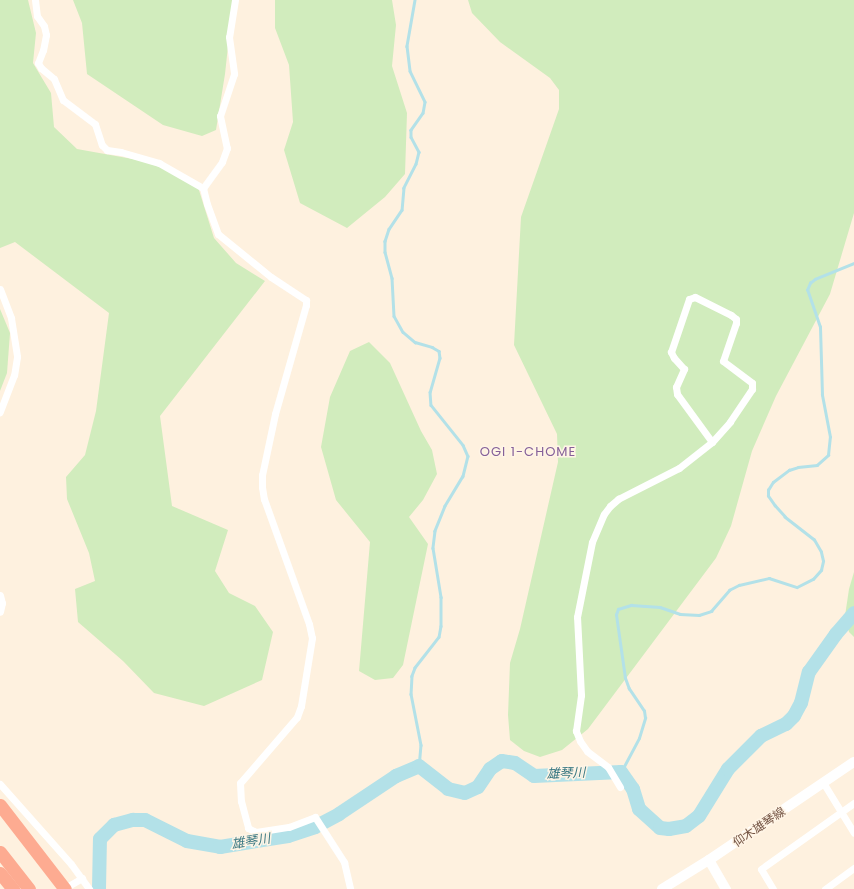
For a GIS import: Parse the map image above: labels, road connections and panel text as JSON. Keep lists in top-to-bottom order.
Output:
{
  "streets": {
    "main road": ["仰木雄琴線"]
  },
  "districts": ["OGI 1-CHOME"],
  "water": ["雄琴川"]
}
